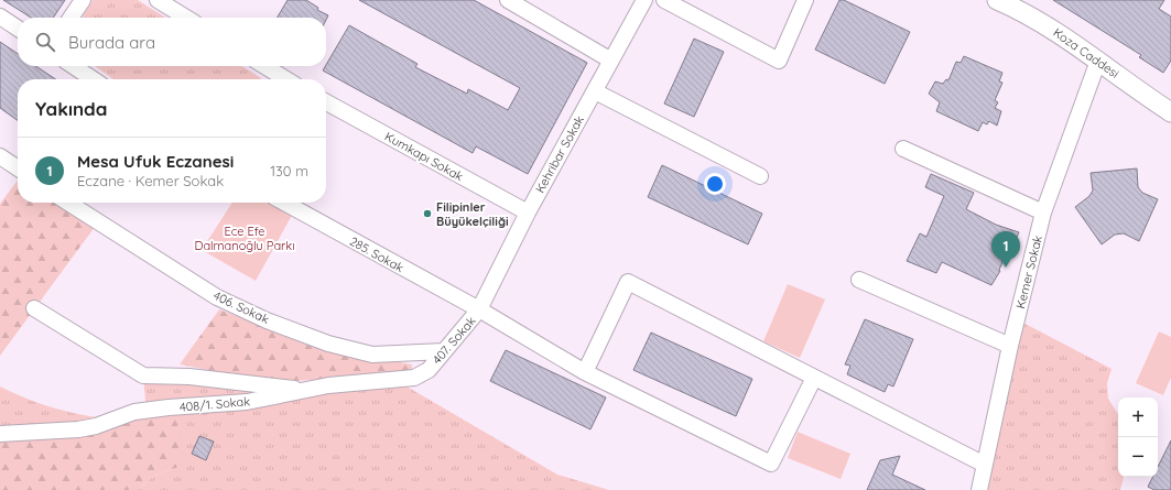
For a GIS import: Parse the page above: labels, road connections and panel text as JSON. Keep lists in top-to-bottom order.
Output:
{
  "streets": {
    "street": [
      "Koza Caddesi",
      "Kehribar Sokak",
      "Kumkapı Sokak",
      "285. Sokak",
      "Kemer Sokak",
      "406. Sokak",
      "407. Sokak",
      "408/1. Sokak"
    ]
  },
  "crossings": [
    ["Koza Caddesi", "Kemer Sokak"],
    ["Kehribar Sokak", "Kumkapı Sokak"],
    ["Kehribar Sokak", "285. Sokak"],
    ["Kehribar Sokak", "407. Sokak"],
    ["285. Sokak", "407. Sokak"],
    ["406. Sokak", "407. Sokak"],
    ["407. Sokak", "408/1. Sokak"]
  ],
  "parks": ["Ece Efe Dalmanoğlu Parkı"],
  "places": ["Filipinler Büyükelçiliği"],
  "page": {
    "search": "Burada ara",
    "heading": "Yakında",
    "list": [
      {
        "mark": "1",
        "name": "Mesa Ufuk Eczanesi",
        "note": "Eczane · Kemer Sokak",
        "value": "130 m"
      }
    ],
    "pins": "1",
    "map_buttons": ["+", "−"]
  }
}
